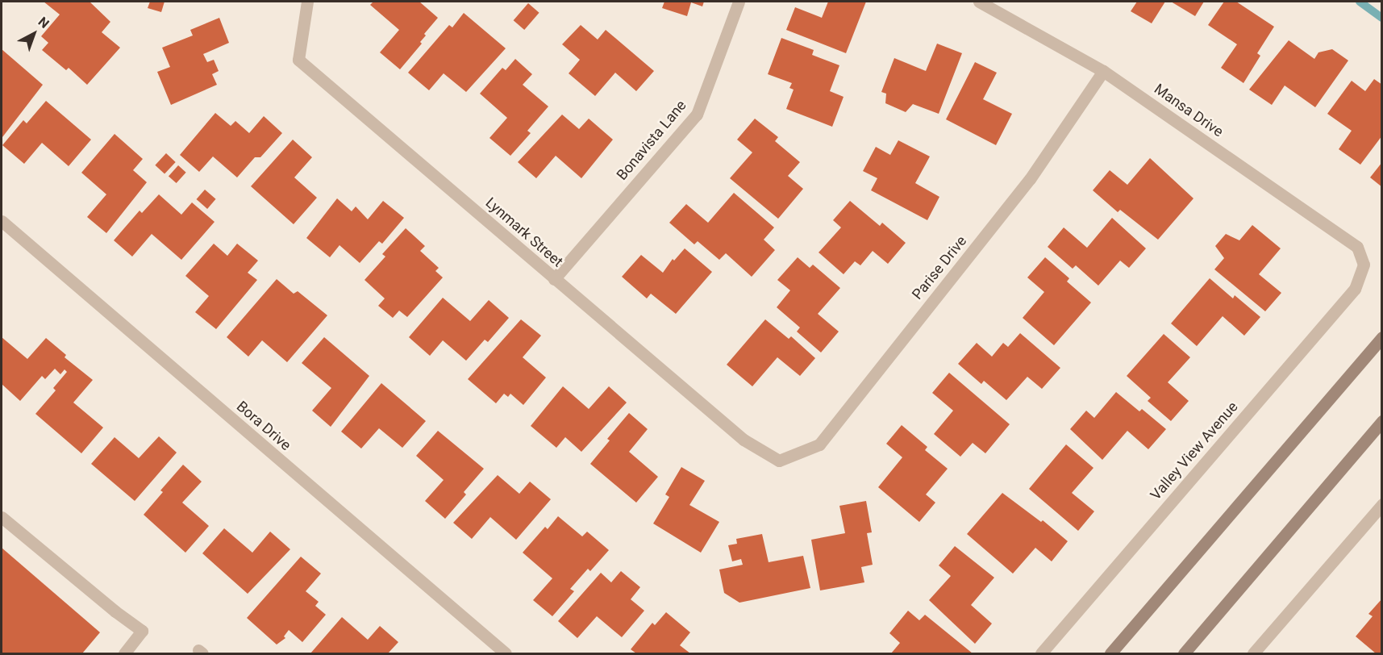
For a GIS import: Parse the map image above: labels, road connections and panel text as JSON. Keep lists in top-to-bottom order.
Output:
{
  "streets": {
    "street": [
      "Mansa Drive",
      "Bonavista Lane",
      "Lynmark Street",
      "Parise Drive",
      "Bora Drive",
      "Valley View Avenue"
    ]
  },
  "crossings": [
    ["Mansa Drive", "Parise Drive"],
    ["Mansa Drive", "Valley View Avenue"],
    ["Bonavista Lane", "Lynmark Street"],
    ["Lynmark Street", "Parise Drive"]
  ],
  "north": "top right"
}
